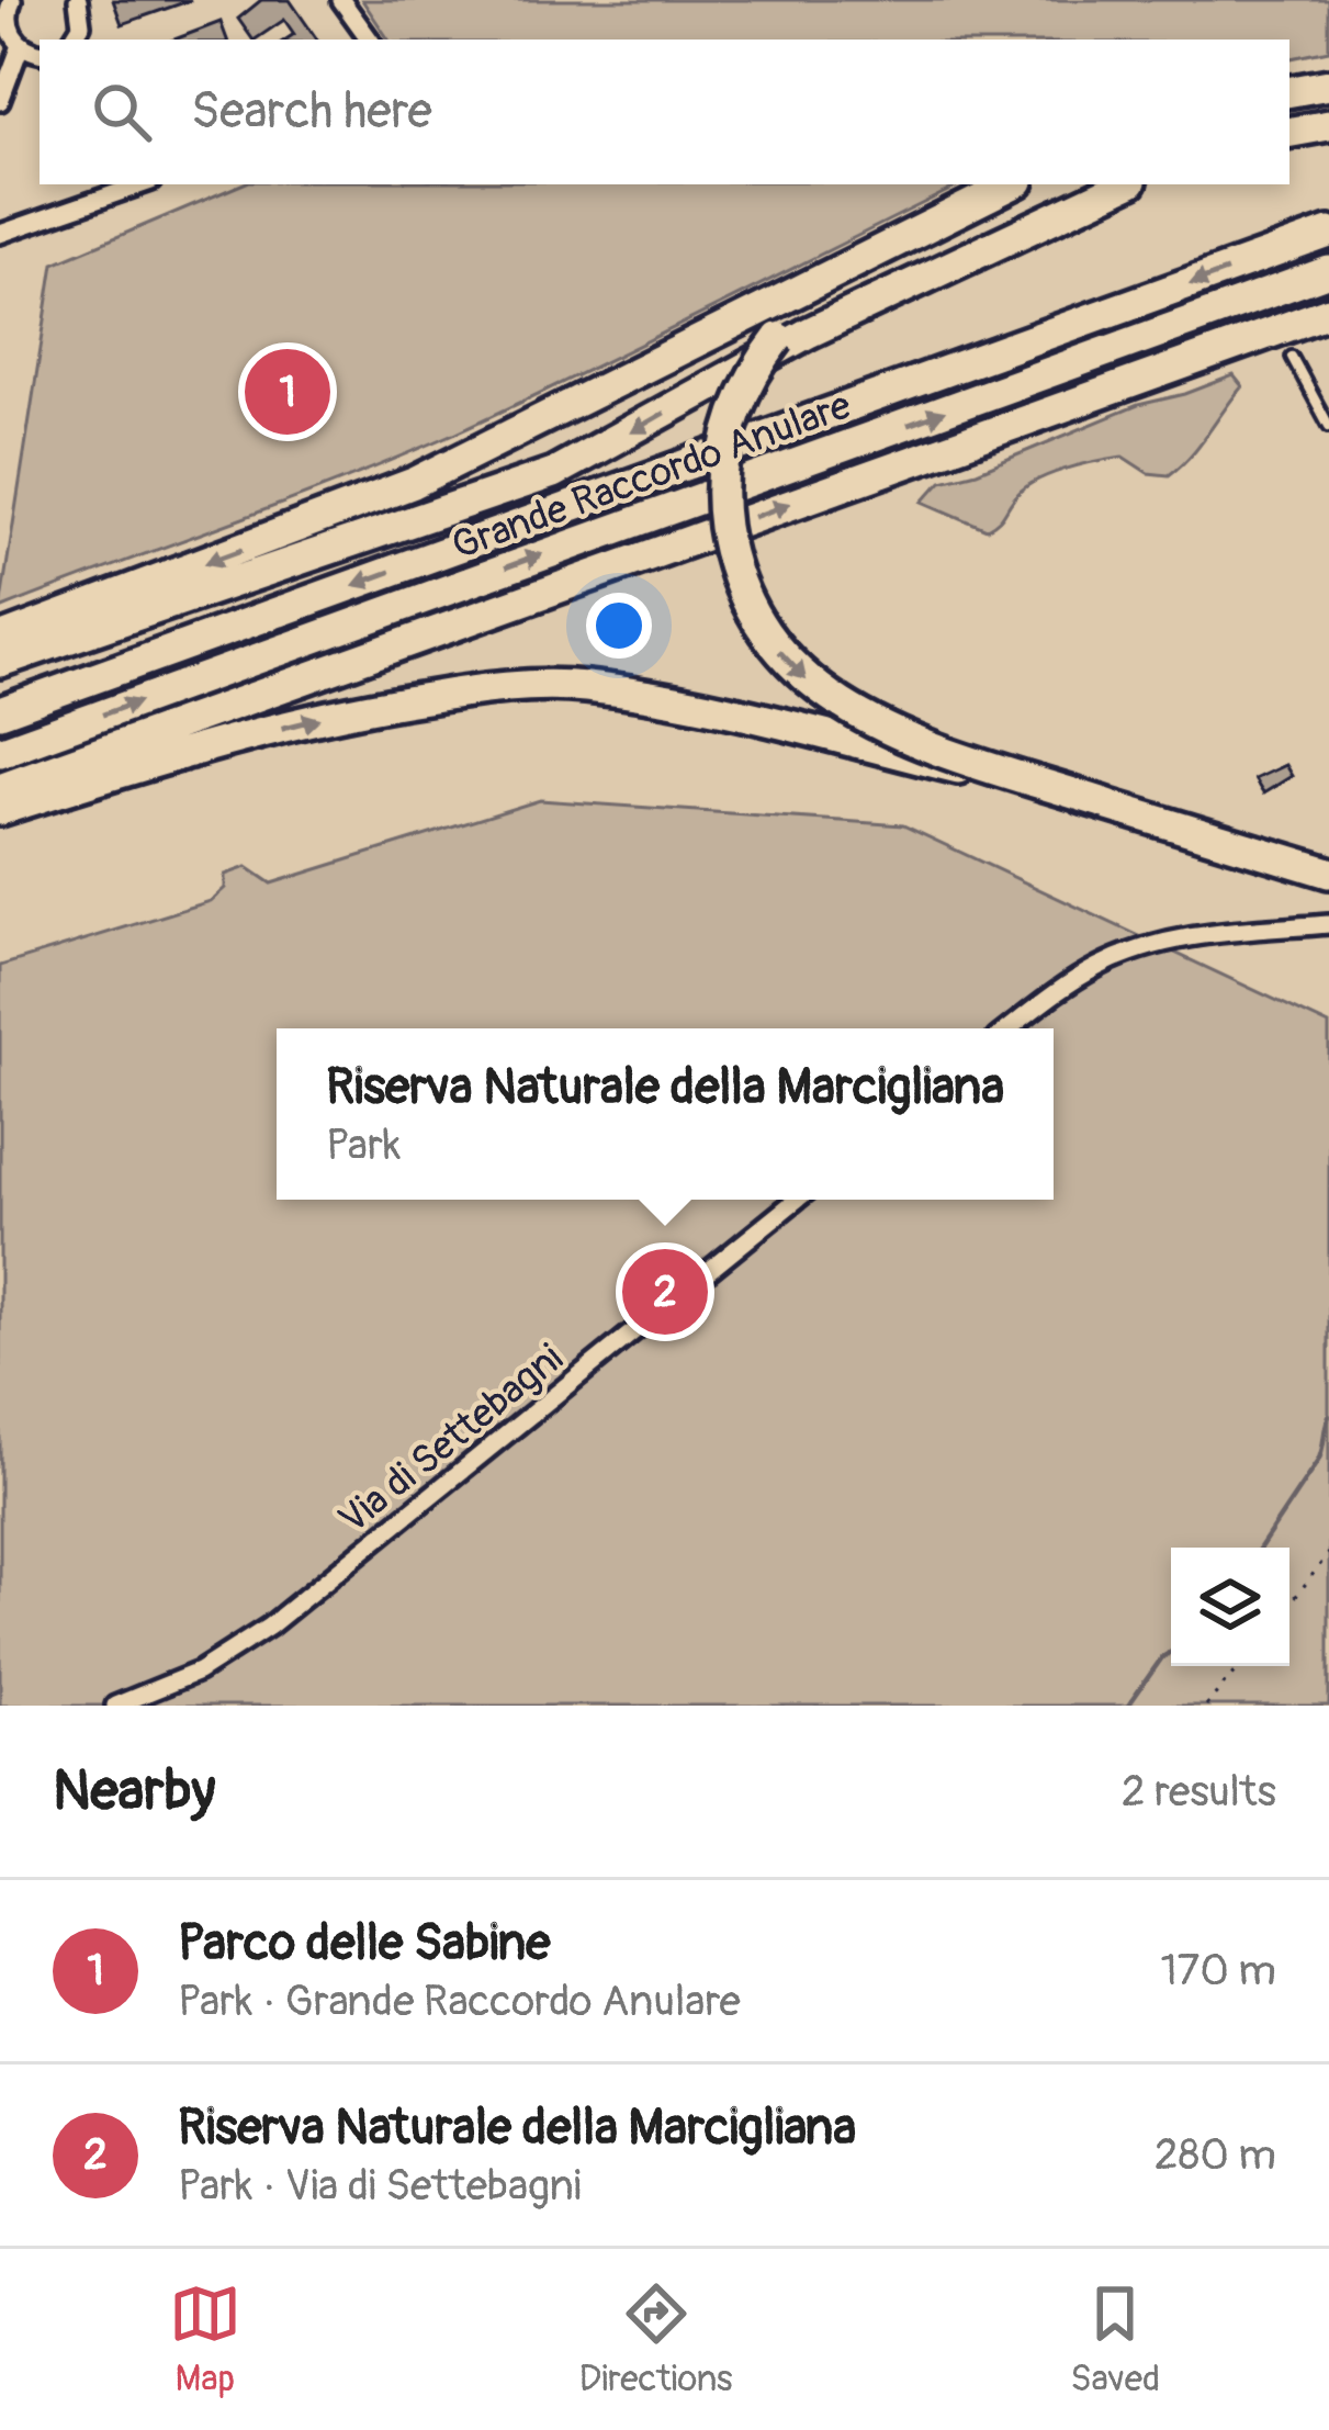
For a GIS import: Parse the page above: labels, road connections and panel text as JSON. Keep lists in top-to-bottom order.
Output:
{
  "streets": {
    "highway": ["Grande Raccordo Anulare"],
    "street": ["Via di Settebagni"]
  },
  "page": {
    "search": "Search here",
    "pins": ["1", "2"],
    "popup": ["Riserva Naturale della Marcigliana", "Park"],
    "heading": ["Nearby", "2 results"],
    "list": [
      {
        "mark": "1",
        "name": "Parco delle Sabine",
        "note": "Park · Grande Raccordo Anulare",
        "value": "170 m"
      },
      {
        "mark": "2",
        "name": "Riserva Naturale della Marcigliana",
        "note": "Park · Via di Settebagni",
        "value": "280 m"
      }
    ],
    "nav": ["Map", "Directions", "Saved"]
  }
}
